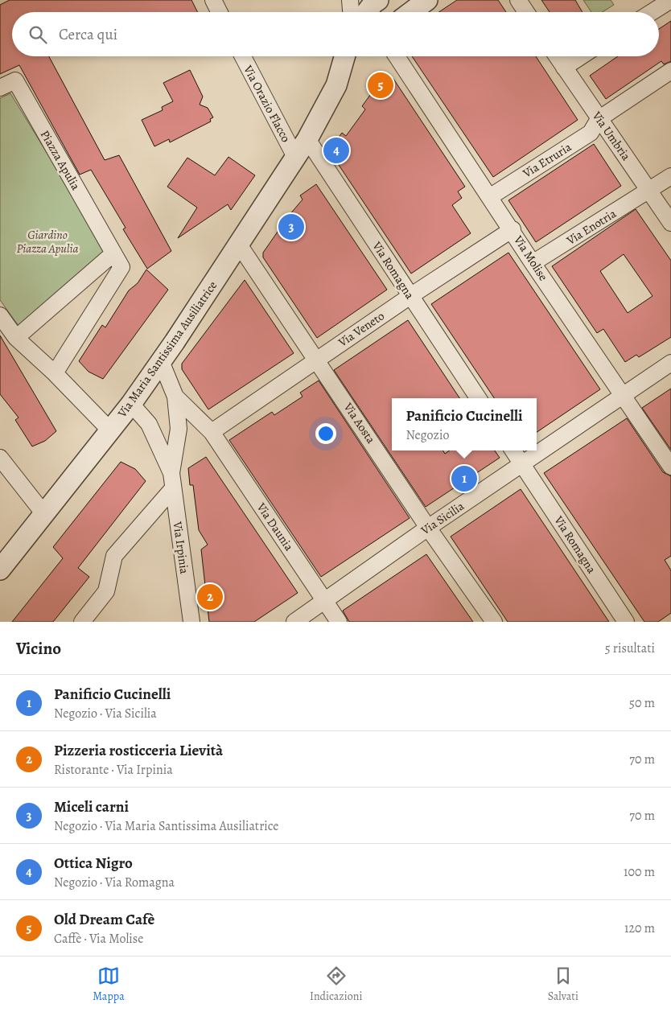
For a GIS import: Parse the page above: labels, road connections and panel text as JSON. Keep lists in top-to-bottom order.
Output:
{
  "streets": {
    "street": [
      "Via Orazio Flacco",
      "Via Umbria",
      "Piazza Apulia",
      "Via Etruria",
      "Via Enotria",
      "Via Molise",
      "Via Romagna",
      "Via Veneto",
      "Via Maria Santissima Ausiliatrice",
      "Via Aosta",
      "Via Sicilia",
      "Via Daunia",
      "Via Irpinia"
    ]
  },
  "crossings": [
    ["Via Orazio Flacco", "Via Maria Santissima Ausiliatrice"],
    ["Via Umbria", "Via Etruria"],
    ["Via Umbria", "Via Enotria"],
    ["Via Etruria", "Via Molise"],
    ["Via Enotria", "Via Molise"],
    ["Via Molise", "Via Veneto"],
    ["Via Molise", "Via Sicilia"],
    ["Via Romagna", "Via Veneto"],
    ["Via Romagna", "Via Maria Santissima Ausiliatrice"],
    ["Via Romagna", "Via Sicilia"],
    ["Via Veneto", "Via Aosta"],
    ["Via Veneto", "Via Daunia"],
    ["Via Maria Santissima Ausiliatrice", "Via Aosta"],
    ["Via Aosta", "Via Sicilia"],
    ["Via Sicilia", "Via Daunia"]
  ],
  "parks": ["Giardino Piazza Apulia"],
  "page": {
    "search": "Cerca qui",
    "pins": [
      "5",
      "4",
      "3",
      "1",
      "2"
    ],
    "popup": ["Panificio Cucinelli", "Negozio"],
    "heading": ["Vicino", "5 risultati"],
    "list": [
      {
        "mark": "1",
        "name": "Panificio Cucinelli",
        "note": "Negozio · Via Sicilia",
        "value": "50 m"
      },
      {
        "mark": "2",
        "name": "Pizzeria rosticceria Lievità",
        "note": "Ristorante · Via Irpinia",
        "value": "70 m"
      },
      {
        "mark": "3",
        "name": "Miceli carni",
        "note": "Negozio · Via Maria Santissima Ausiliatrice",
        "value": "70 m"
      },
      {
        "mark": "4",
        "name": "Ottica Nigro",
        "note": "Negozio · Via Romagna",
        "value": "100 m"
      },
      {
        "mark": "5",
        "name": "Old Dream Cafè",
        "note": "Caffè · Via Molise",
        "value": "120 m"
      }
    ],
    "nav": ["Mappa", "Indicazioni", "Salvati"]
  }
}
